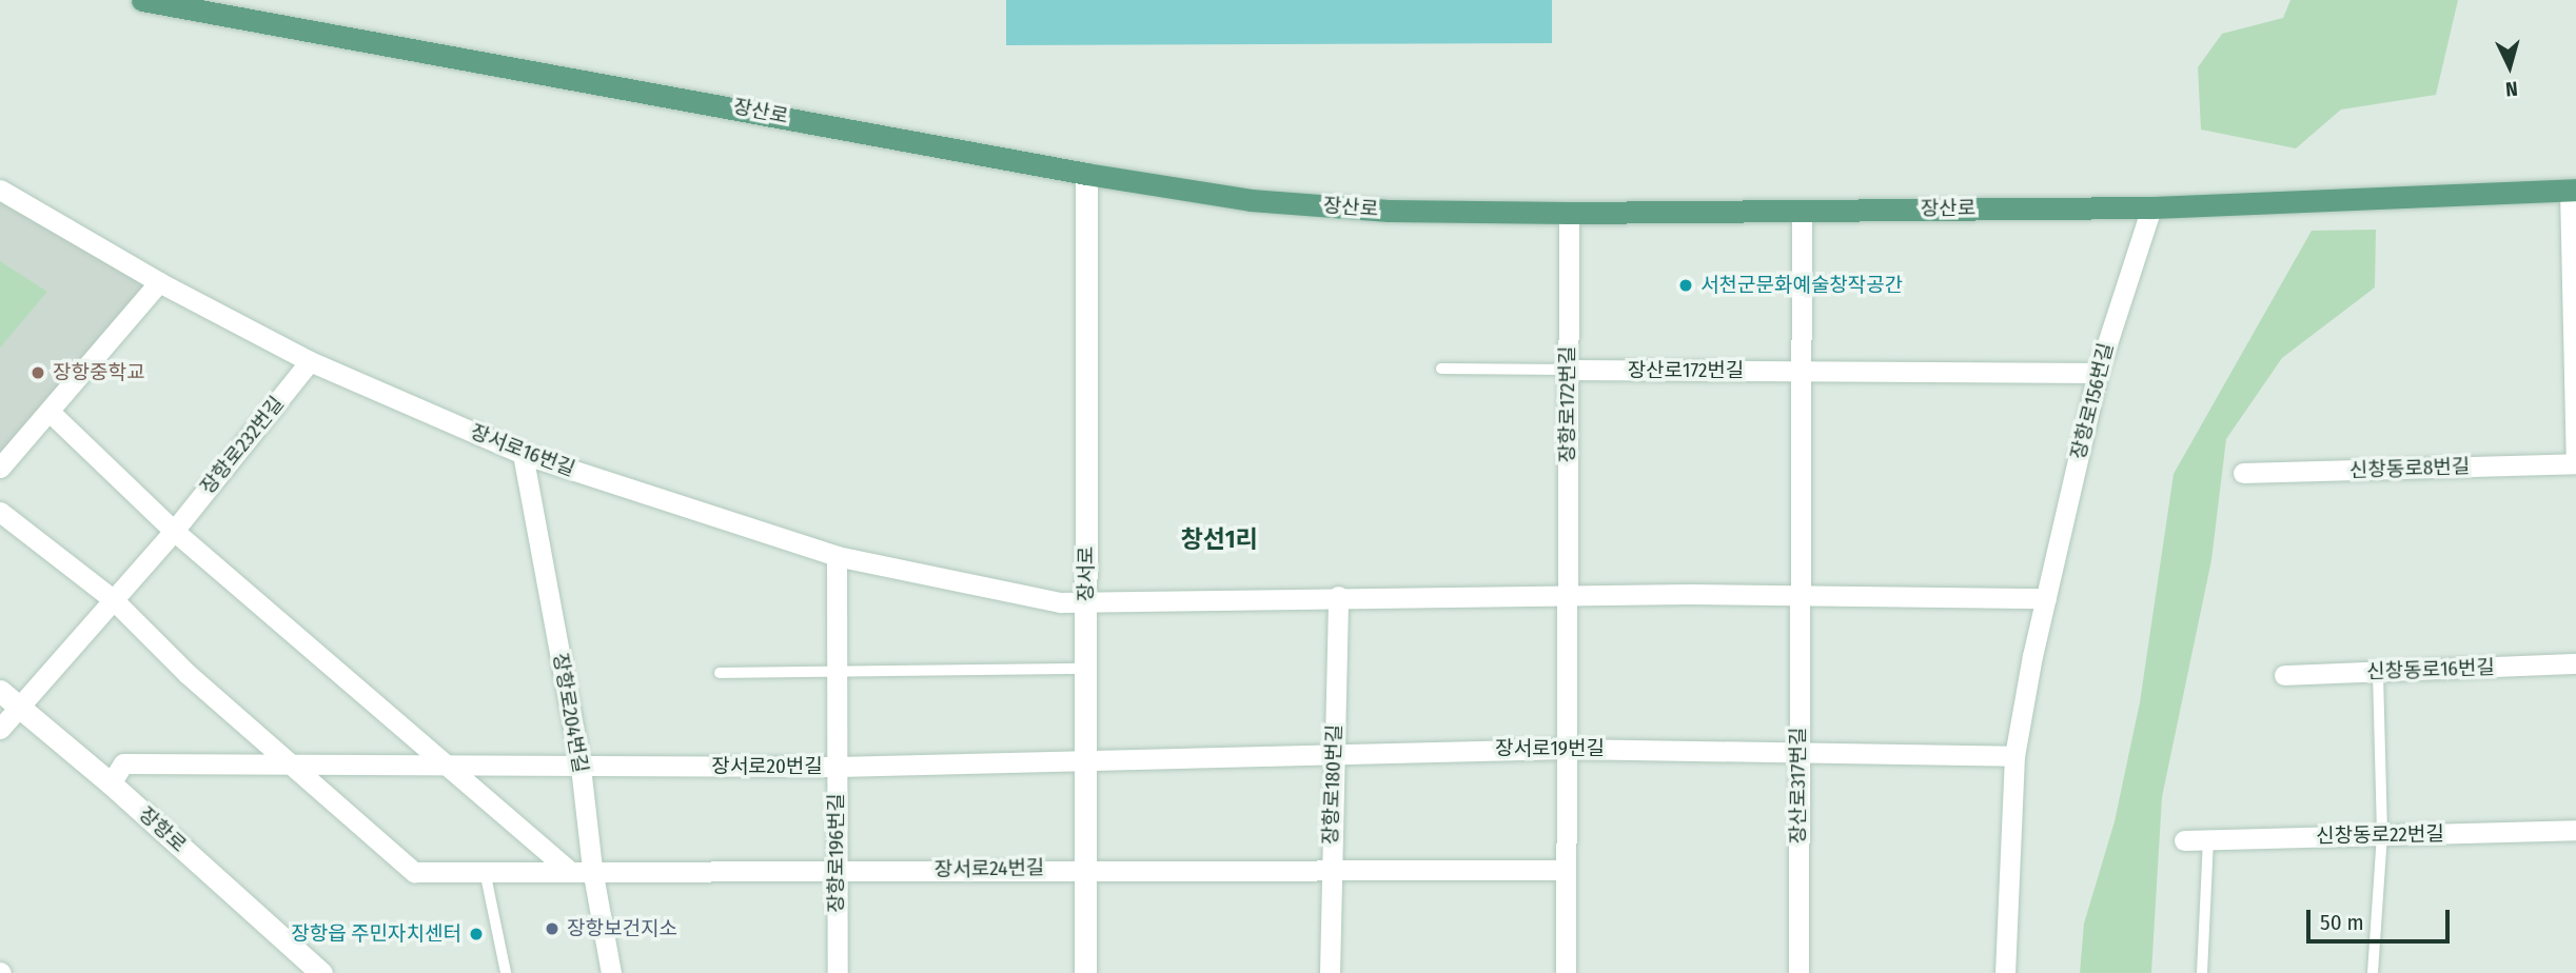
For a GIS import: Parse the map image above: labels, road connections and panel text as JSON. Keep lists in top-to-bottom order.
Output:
{
  "streets": {
    "main road": ["장산로", "장서로", "장항로"],
    "street": [
      "장산로172번길",
      "장항로156번길",
      "장항로172번길",
      "장항로232번길",
      "장서로16번길",
      "신창동로8번길",
      "신창동로16번길",
      "장항로204번길",
      "장서로19번길",
      "장서로20번길",
      "장항로180번길",
      "장산로317번길",
      "신창동로22번길",
      "장항로196번길",
      "장서로24번길"
    ]
  },
  "crossings": [
    ["장산로", "장항로156번길"],
    ["장산로", "장항로172번길"],
    ["장산로", "장서로"],
    ["장산로", "장산로317번길"],
    ["장산로172번길", "장항로172번길"],
    ["장산로172번길", "장산로317번길"],
    ["장항로156번길", "장서로19번길"],
    ["장항로172번길", "장서로16번길"],
    ["장항로172번길", "장서로19번길"],
    ["장항로172번길", "장서로24번길"],
    ["장항로232번길", "장서로16번길"],
    ["장항로232번길", "장항로"],
    ["장서로16번길", "장서로"],
    ["장서로16번길", "장항로204번길"],
    ["장서로16번길", "장항로180번길"],
    ["장서로16번길", "장항로196번길"],
    ["장서로", "장서로19번길"],
    ["장서로", "장서로20번길"],
    ["장서로", "장서로24번길"],
    ["장항로204번길", "장서로20번길"],
    ["장항로204번길", "장서로24번길"],
    ["장서로19번길", "장서로20번길"],
    ["장서로19번길", "장항로180번길"],
    ["장서로19번길", "장산로317번길"],
    ["장서로20번길", "장항로"],
    ["장서로20번길", "장항로196번길"],
    ["장서로20번길", "장서로24번길"],
    ["장항로180번길", "장서로24번길"],
    ["장항로196번길", "장서로24번길"]
  ],
  "districts": ["창선1리"],
  "places": [
    "서천군문화예술창작공간",
    "장항중학교",
    "장항보건지소",
    "장항읍 주민자치센터"
  ],
  "scale_bar": "50 m",
  "north": "bottom"
}
